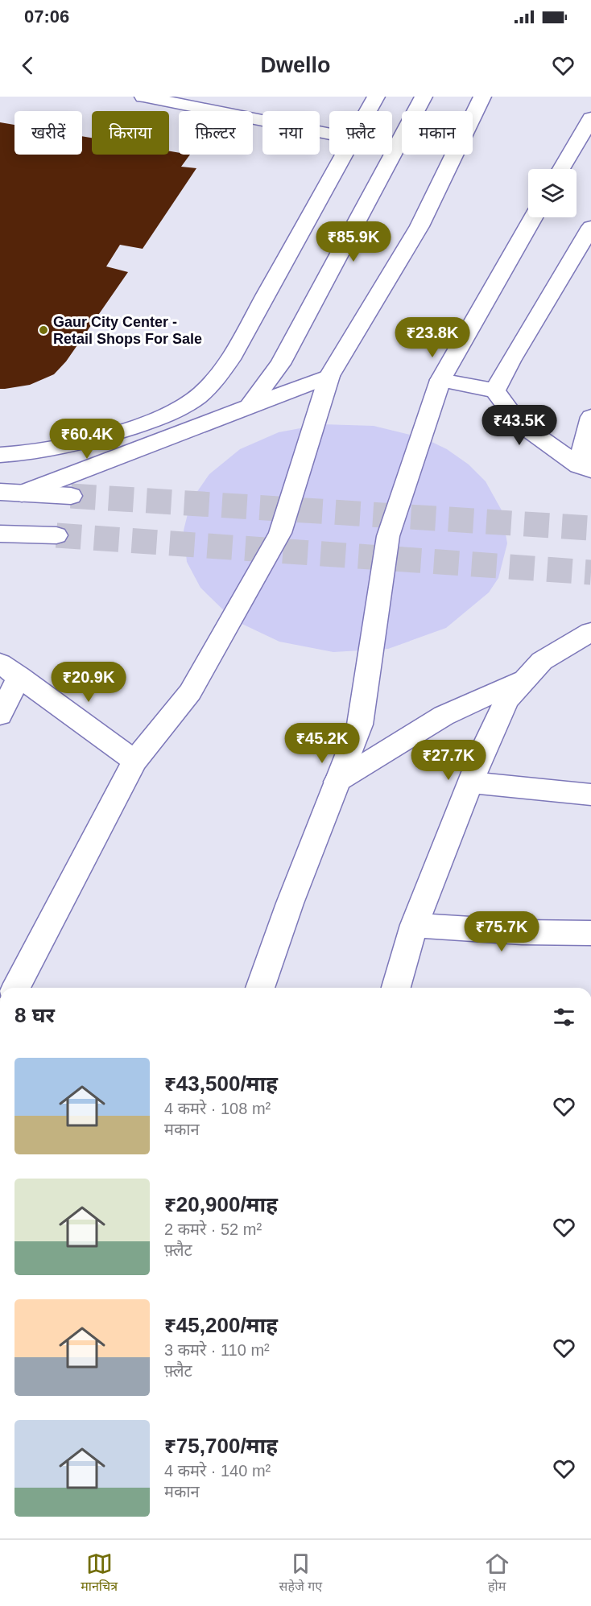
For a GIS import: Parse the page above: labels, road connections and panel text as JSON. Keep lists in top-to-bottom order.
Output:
{
  "places": ["Gaur City Center - Retail Shops For Sale"],
  "page": {
    "status": "07:06",
    "header": "Dwello",
    "chip": [
      "खरीदें",
      "किराया",
      "फ़िल्टर",
      "नया",
      "फ़्लैट",
      "मकान"
    ],
    "price": [
      "₹85.9K",
      "₹23.8K",
      "₹43.5K",
      "₹60.4K",
      "₹20.9K",
      "₹45.2K",
      "₹27.7K",
      "₹75.7K"
    ],
    "heading": "8 घर",
    "list": [
      {
        "name": "₹43,500/माह",
        "note": "4 कमरे · 108 m² · मकान"
      },
      {
        "name": "₹20,900/माह",
        "note": "2 कमरे · 52 m² · फ़्लैट"
      },
      {
        "name": "₹45,200/माह",
        "note": "3 कमरे · 110 m² · फ़्लैट"
      },
      {
        "name": "₹75,700/माह",
        "note": "4 कमरे · 140 m² · मकान"
      }
    ],
    "tabs": ["मानचित्र", "सहेजे गए", "होम"]
  }
}
